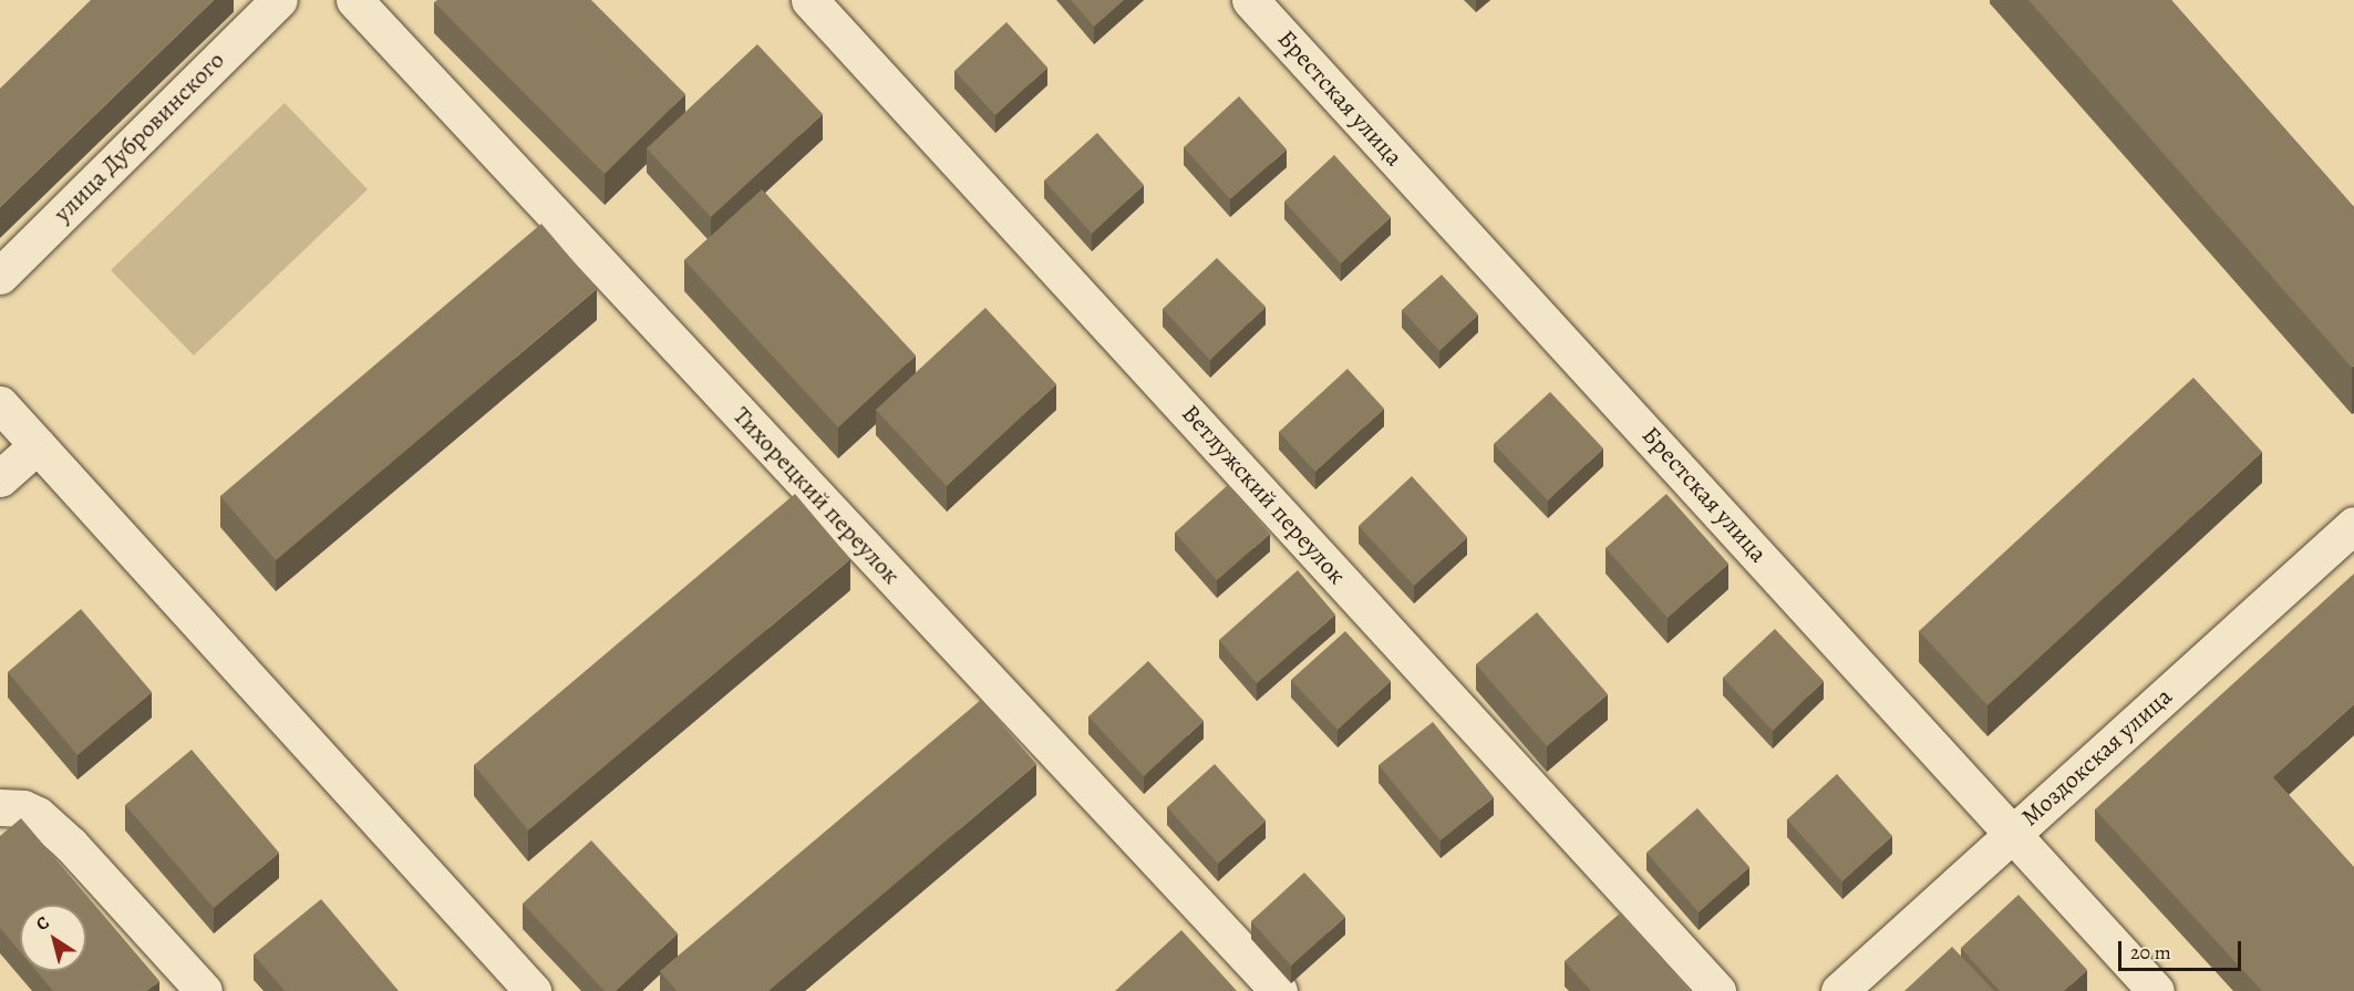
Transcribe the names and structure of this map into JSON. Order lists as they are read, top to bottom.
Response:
{
  "streets": {
    "street": [
      "Брестская улица",
      "улица Дубровинского",
      "Ветлужский переулок",
      "Тихорецкий переулок",
      "Моздокская улица"
    ]
  },
  "crossings": [
    ["Брестская улица", "Моздокская улица"]
  ],
  "scale_bar": "20 m",
  "north": "top left"
}
